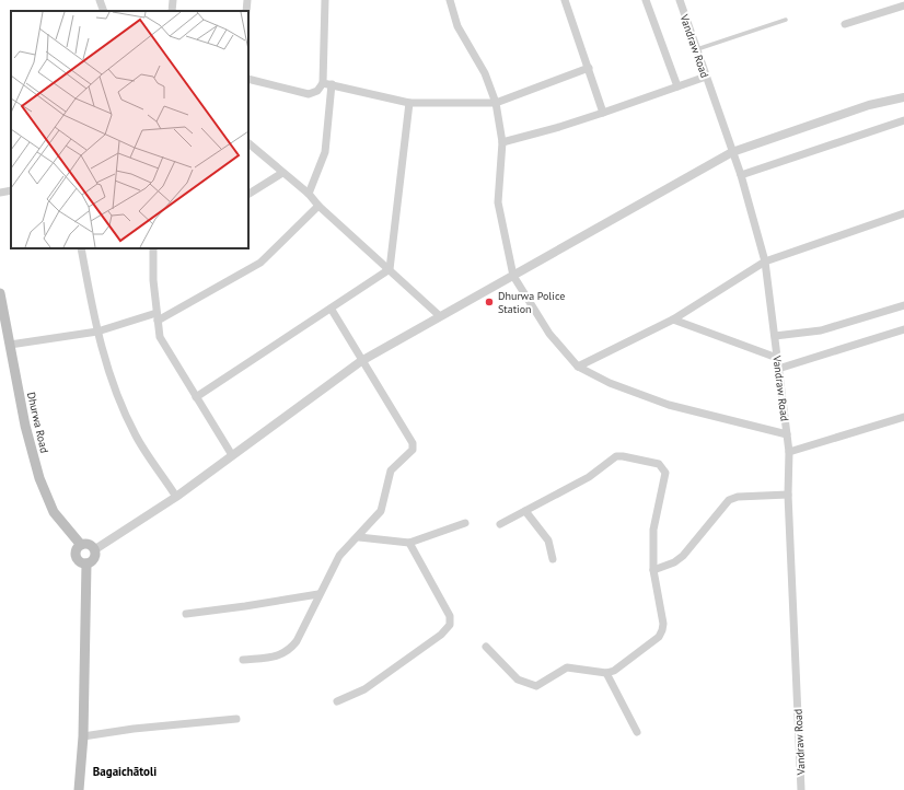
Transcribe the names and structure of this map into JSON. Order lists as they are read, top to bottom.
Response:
{
  "streets": {
    "main road": ["Dhurwa Road"],
    "street": ["Vandraw Road"]
  },
  "districts": ["Bagaichātoli"],
  "places": ["Dhurwa Police Station"]
}
